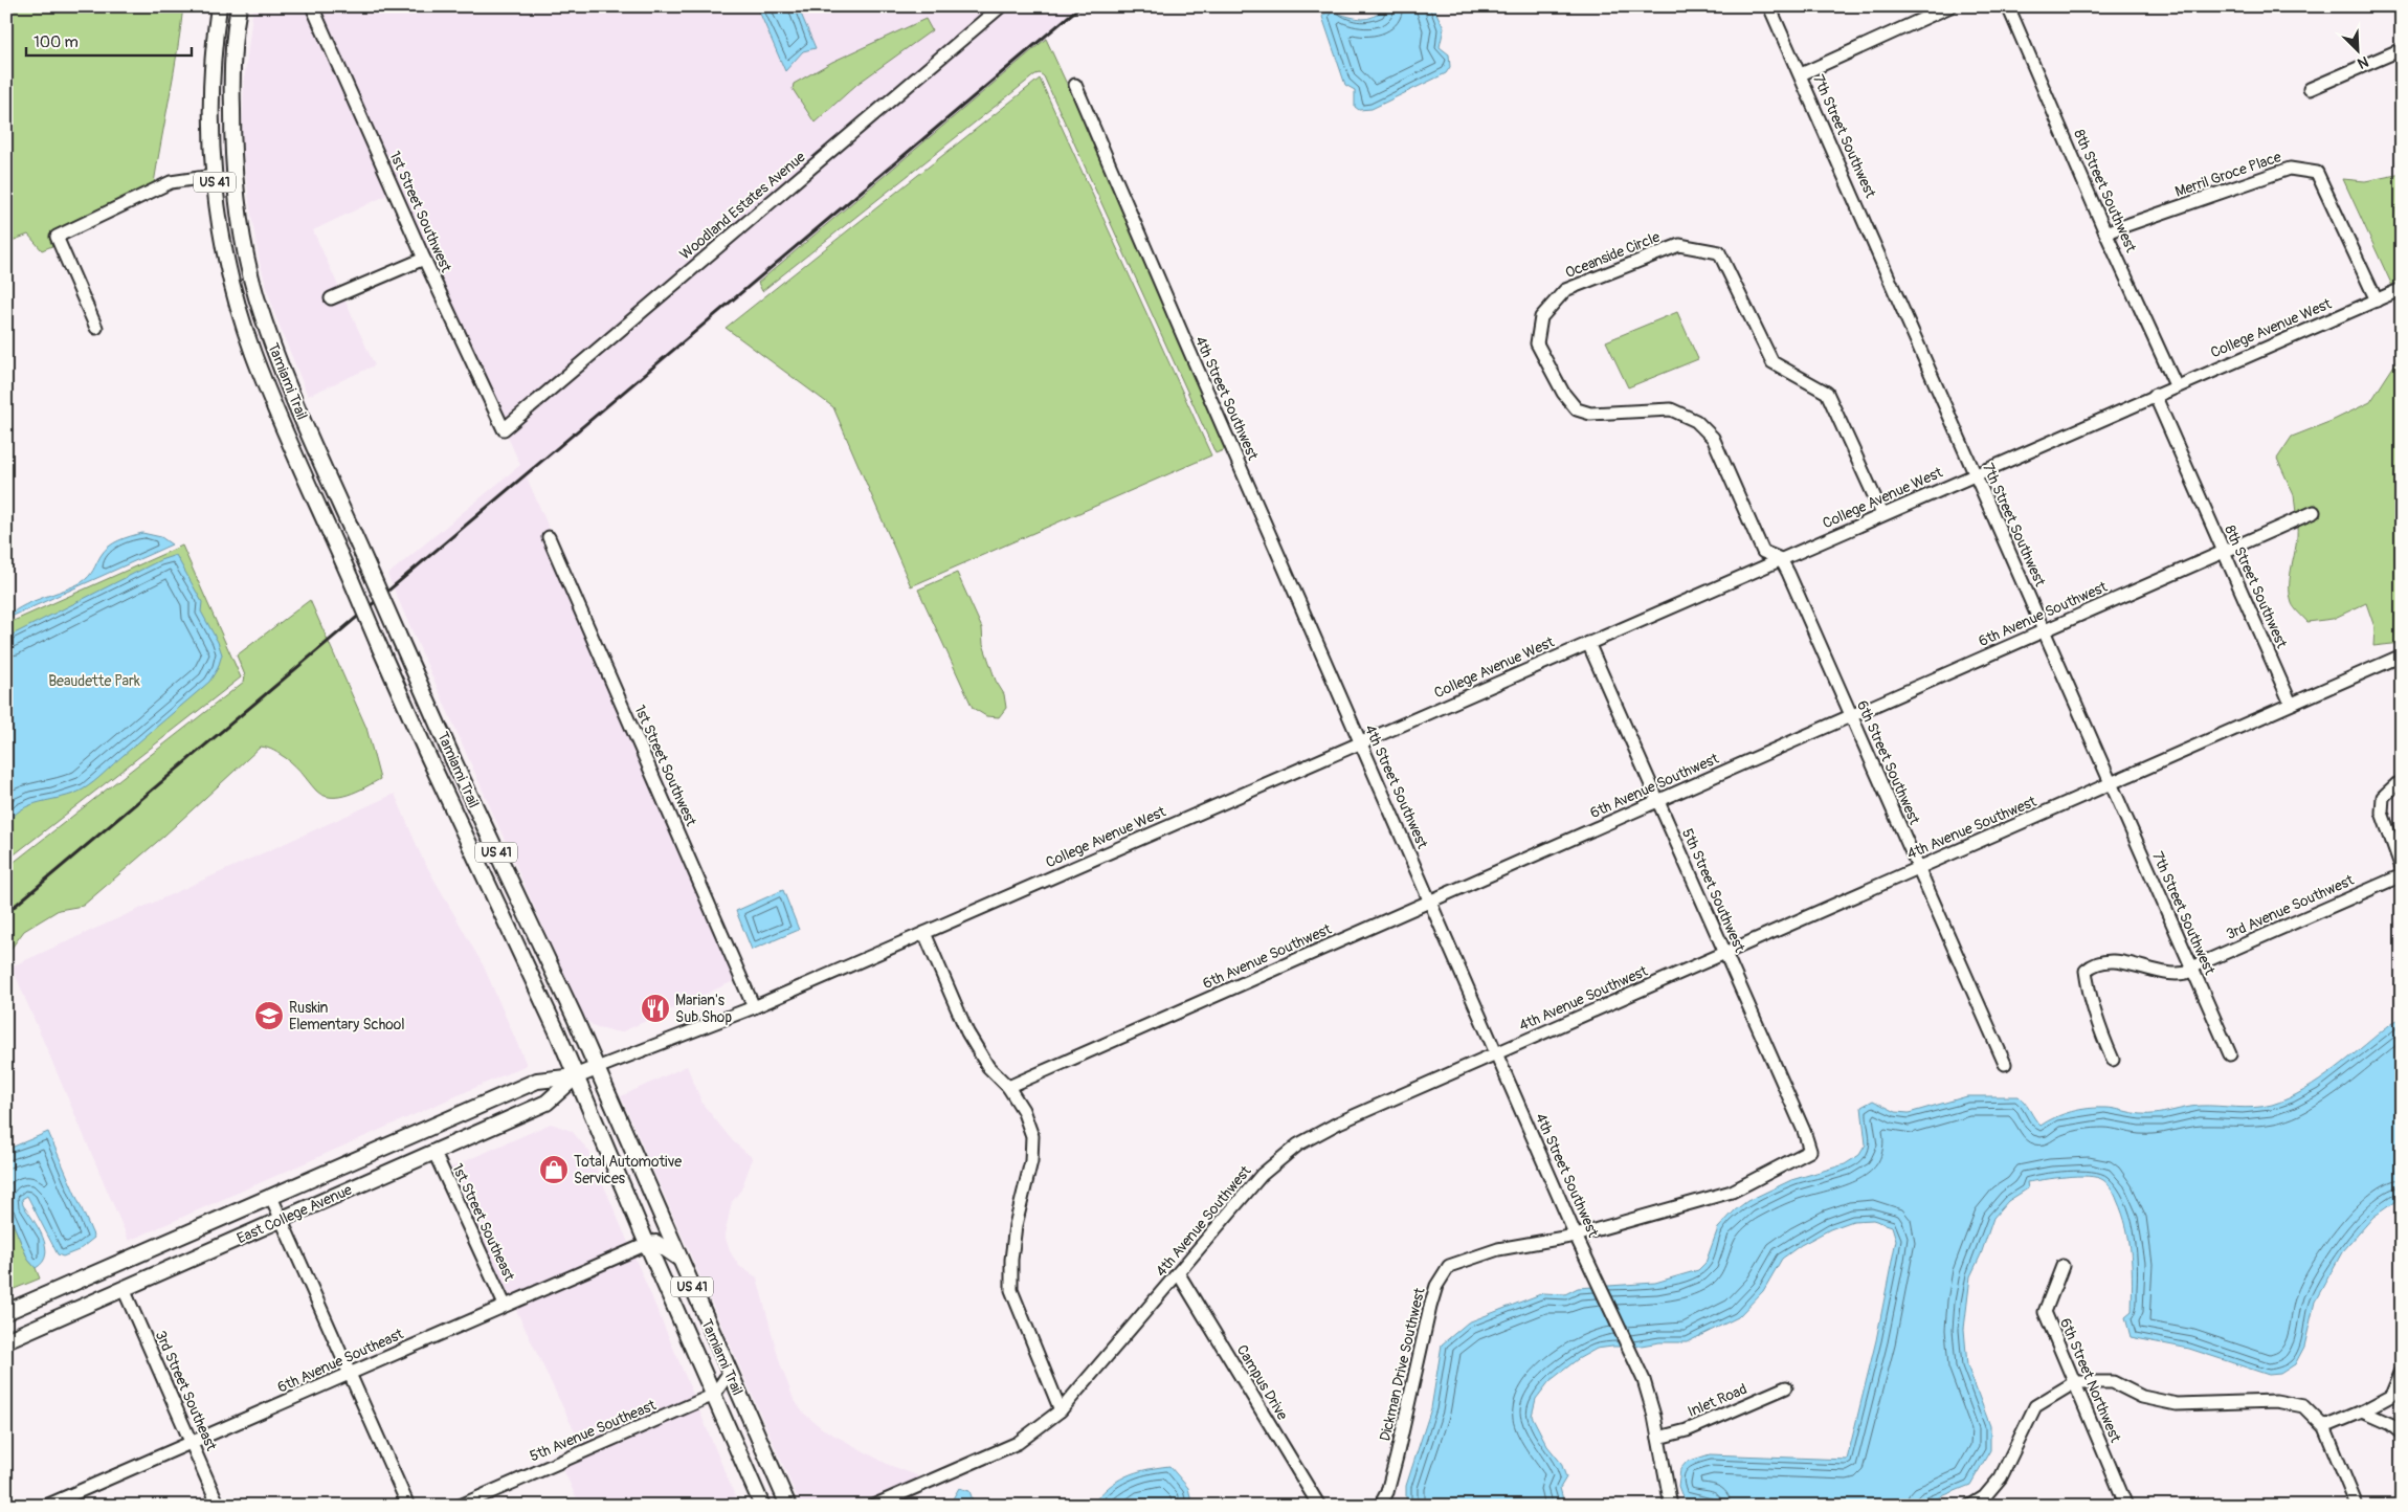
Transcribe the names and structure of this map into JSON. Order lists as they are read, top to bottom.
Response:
{
  "streets": {
    "main road": ["US 41", "Tamiami Trail", "East College Avenue"],
    "street": [
      "7th Street Southwest",
      "Merril Groce Place",
      "8th Street Southwest",
      "Woodland Estates Avenue",
      "1st Street Southwest",
      "Oceanside Circle",
      "College Avenue West",
      "4th Street Southwest",
      "6th Avenue Southwest",
      "6th Street Southwest",
      "4th Avenue Southwest",
      "5th Street Southwest",
      "3rd Avenue Southwest",
      "1st Street Southeast",
      "6th Avenue Southeast",
      "Dickman Drive Southwest",
      "6th Street Northwest",
      "Campus Drive",
      "3rd Street Southeast",
      "Inlet Road",
      "5th Avenue Southeast"
    ]
  },
  "crossings": [
    ["7th Street Southwest", "College Avenue West"],
    ["7th Street Southwest", "6th Avenue Southwest"],
    ["7th Street Southwest", "4th Avenue Southwest"],
    ["7th Street Southwest", "3rd Avenue Southwest"],
    ["Merril Groce Place", "8th Street Southwest"],
    ["Merril Groce Place", "College Avenue West"],
    ["8th Street Southwest", "College Avenue West"],
    ["8th Street Southwest", "6th Avenue Southwest"],
    ["8th Street Southwest", "4th Avenue Southwest"],
    ["Woodland Estates Avenue", "1st Street Southwest"],
    ["1st Street Southwest", "College Avenue West"],
    ["Oceanside Circle", "College Avenue West"],
    ["Oceanside Circle", "6th Street Southwest"],
    ["College Avenue West", "Tamiami Trail"],
    ["College Avenue West", "4th Street Southwest"],
    ["College Avenue West", "6th Street Southwest"],
    ["College Avenue West", "5th Street Southwest"],
    ["College Avenue West", "East College Avenue"],
    ["Tamiami Trail", "East College Avenue"],
    ["Tamiami Trail", "6th Avenue Southeast"],
    ["Tamiami Trail", "5th Avenue Southeast"],
    ["4th Street Southwest", "6th Avenue Southwest"],
    ["4th Street Southwest", "4th Avenue Southwest"],
    ["4th Street Southwest", "Dickman Drive Southwest"],
    ["4th Street Southwest", "Inlet Road"],
    ["6th Avenue Southwest", "6th Street Southwest"],
    ["6th Avenue Southwest", "5th Street Southwest"],
    ["6th Street Southwest", "4th Avenue Southwest"],
    ["4th Avenue Southwest", "5th Street Southwest"],
    ["4th Avenue Southwest", "Campus Drive"],
    ["5th Street Southwest", "Dickman Drive Southwest"],
    ["East College Avenue", "1st Street Southeast"],
    ["East College Avenue", "3rd Street Southeast"],
    ["1st Street Southeast", "6th Avenue Southeast"],
    ["6th Avenue Southeast", "3rd Street Southeast"]
  ],
  "parks": ["Beaudette Park"],
  "places": {
    "restaurant": ["Marian's Sub Shop"],
    "school or university": ["Ruskin Elementary School"],
    "shop": ["Total Automotive Services"]
  },
  "scale_bar": "100 m",
  "north": "bottom right"
}
